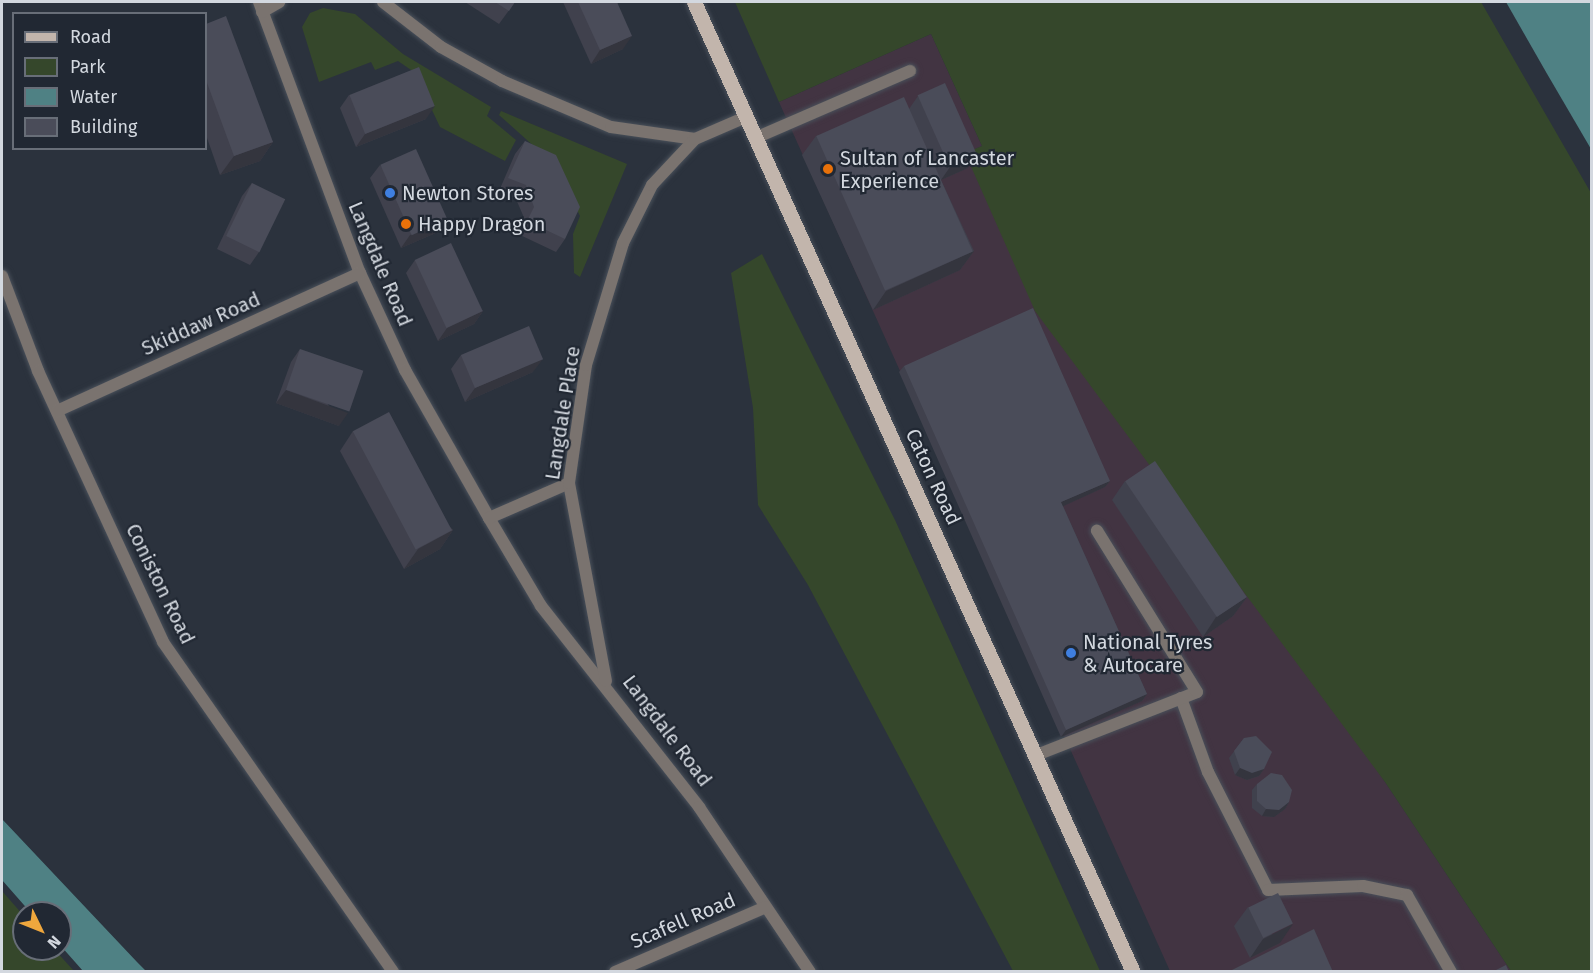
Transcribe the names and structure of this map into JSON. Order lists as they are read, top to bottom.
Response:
{
  "streets": {
    "main road": ["Caton Road"],
    "street": [
      "Langdale Road",
      "Skiddaw Road",
      "Langdale Place",
      "Coniston Road",
      "Scafell Road"
    ]
  },
  "crossings": [
    ["Langdale Road", "Skiddaw Road"],
    ["Langdale Road", "Langdale Place"],
    ["Langdale Road", "Scafell Road"],
    ["Skiddaw Road", "Coniston Road"],
    ["Langdale Place", "Caton Road"]
  ],
  "places": [
    "Sultan of Lancaster Experience",
    "Newton Stores",
    "Happy Dragon",
    "National Tyres & Autocare"
  ],
  "legend": [
    "Road",
    "Park",
    "Water",
    "Building"
  ],
  "north": "bottom right"
}
